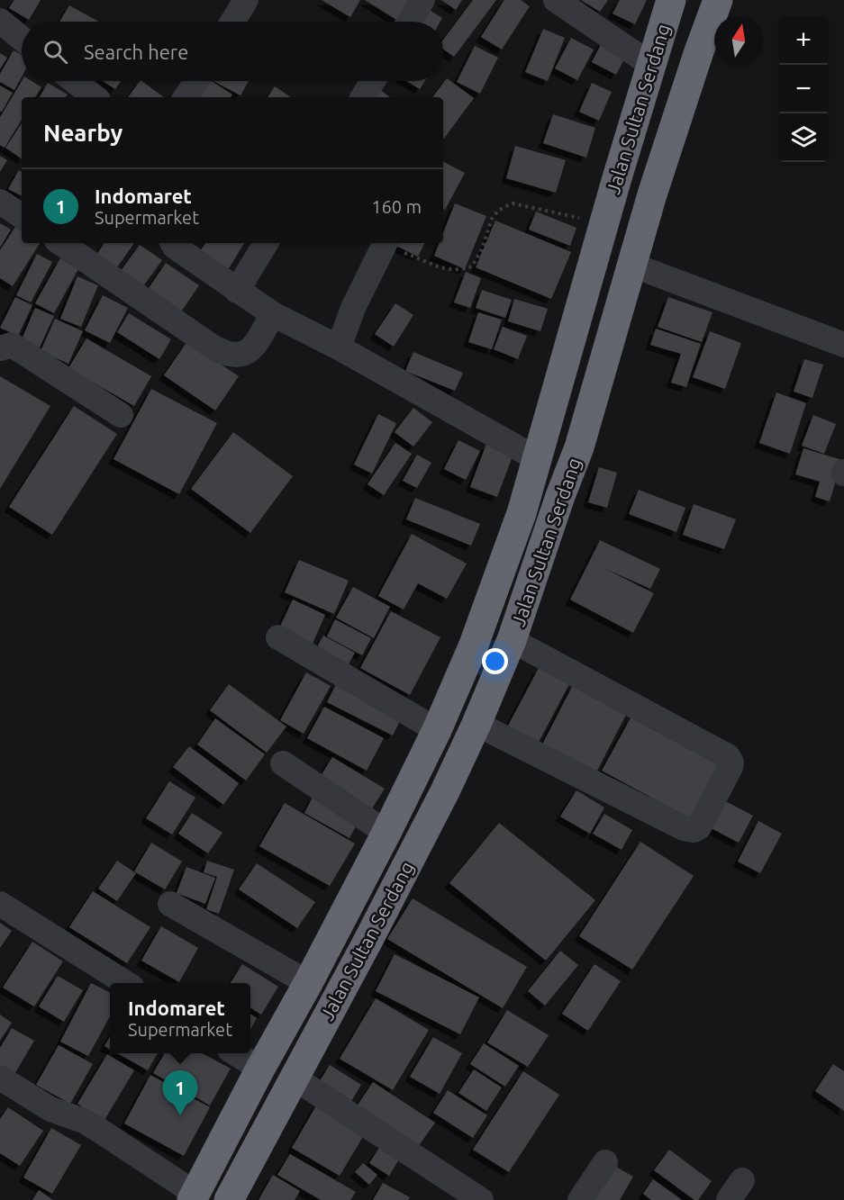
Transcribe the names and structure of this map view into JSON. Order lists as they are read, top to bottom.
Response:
{
  "streets": {
    "highway": ["Jalan Sultan Serdang"]
  },
  "north": "top",
  "page": {
    "map_buttons": ["+", "−"],
    "search": "Search here",
    "heading": "Nearby",
    "list": [
      {
        "mark": "1",
        "name": "Indomaret",
        "note": "Supermarket",
        "value": "160 m"
      }
    ],
    "popup": ["Indomaret", "Supermarket"],
    "pins": "1"
  }
}
